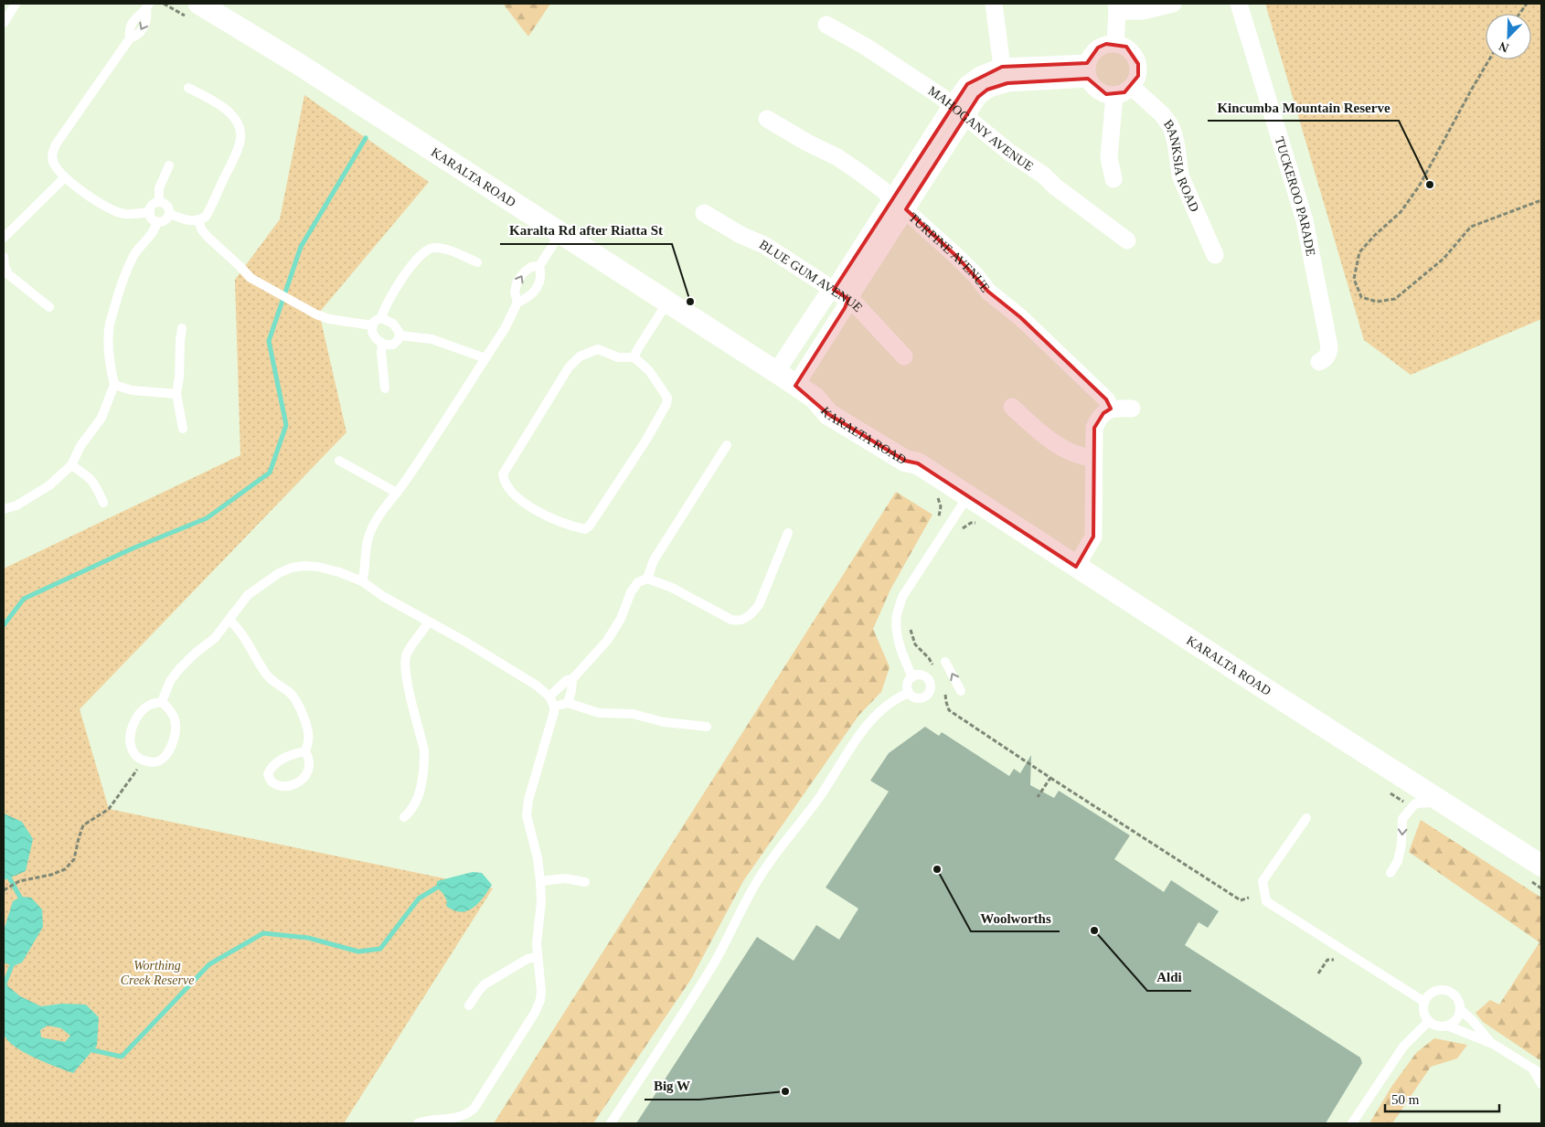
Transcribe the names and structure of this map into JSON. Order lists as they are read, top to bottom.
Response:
{
  "streets": {
    "street": [
      "MAHOGANY AVENUE",
      "BANKSIA ROAD",
      "KARALTA ROAD",
      "TUCKEROO PARADE",
      "TURPINE AVENUE",
      "BLUE GUM AVENUE"
    ]
  },
  "parks": ["Worthing Creek Reserve"],
  "places": [
    "Kincumba Mountain Reserve",
    "Karalta Rd after Riatta St",
    "Woolworths",
    "Aldi",
    "Big W"
  ],
  "scale_bar": "50 m",
  "north": "bottom left"
}
